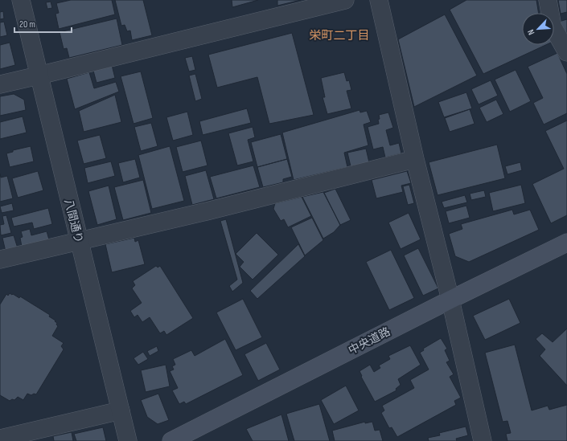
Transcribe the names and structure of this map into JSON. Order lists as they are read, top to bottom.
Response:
{
  "streets": {
    "main road": ["中央道路"],
    "street": ["八間通り"]
  },
  "districts": ["栄町二丁目"],
  "scale_bar": "20 m",
  "north": "bottom left"
}
